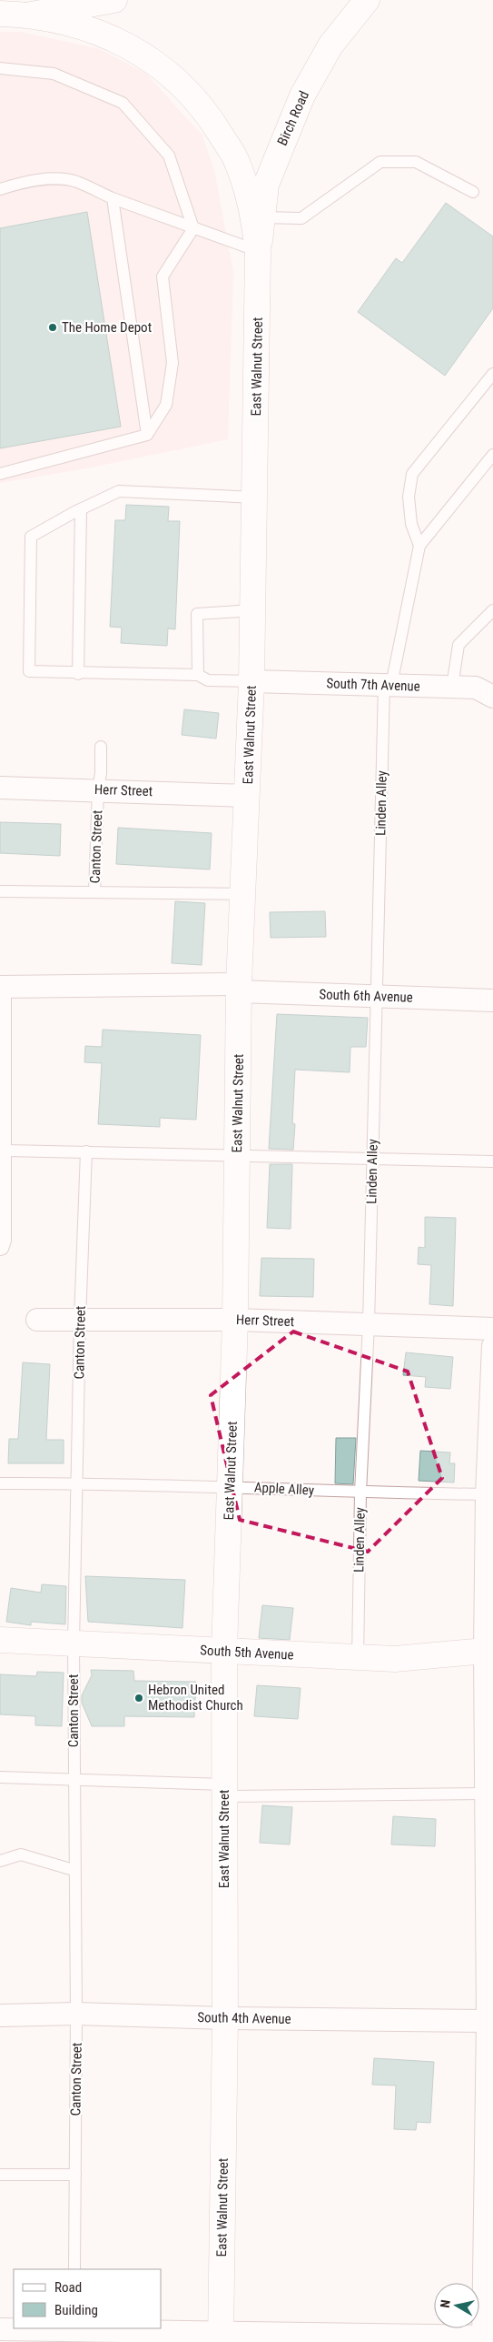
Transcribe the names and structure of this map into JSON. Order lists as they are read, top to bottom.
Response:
{
  "streets": {
    "main road": ["Birch Road", "East Walnut Street", "South 5th Avenue"],
    "street": [
      "South 7th Avenue",
      "Herr Street",
      "South 6th Avenue",
      "South 4th Avenue"
    ],
    "lane": ["Linden Alley", "Canton Street", "Apple Alley"]
  },
  "crossings": [
    ["Birch Road", "East Walnut Street"],
    ["East Walnut Street", "South 7th Avenue"],
    ["East Walnut Street", "Herr Street"],
    ["East Walnut Street", "South 6th Avenue"],
    ["East Walnut Street", "Apple Alley"],
    ["East Walnut Street", "South 5th Avenue"],
    ["East Walnut Street", "South 4th Avenue"],
    ["South 7th Avenue", "Linden Alley"],
    ["Herr Street", "Linden Alley"],
    ["Herr Street", "Canton Street"],
    ["Linden Alley", "South 6th Avenue"],
    ["Linden Alley", "Apple Alley"],
    ["Linden Alley", "South 5th Avenue"],
    ["Canton Street", "Apple Alley"],
    ["Canton Street", "South 5th Avenue"],
    ["Canton Street", "South 4th Avenue"]
  ],
  "places": ["The Home Depot", "Hebron United Methodist Church"],
  "legend": ["Road", "Building"],
  "north": "left"
}
